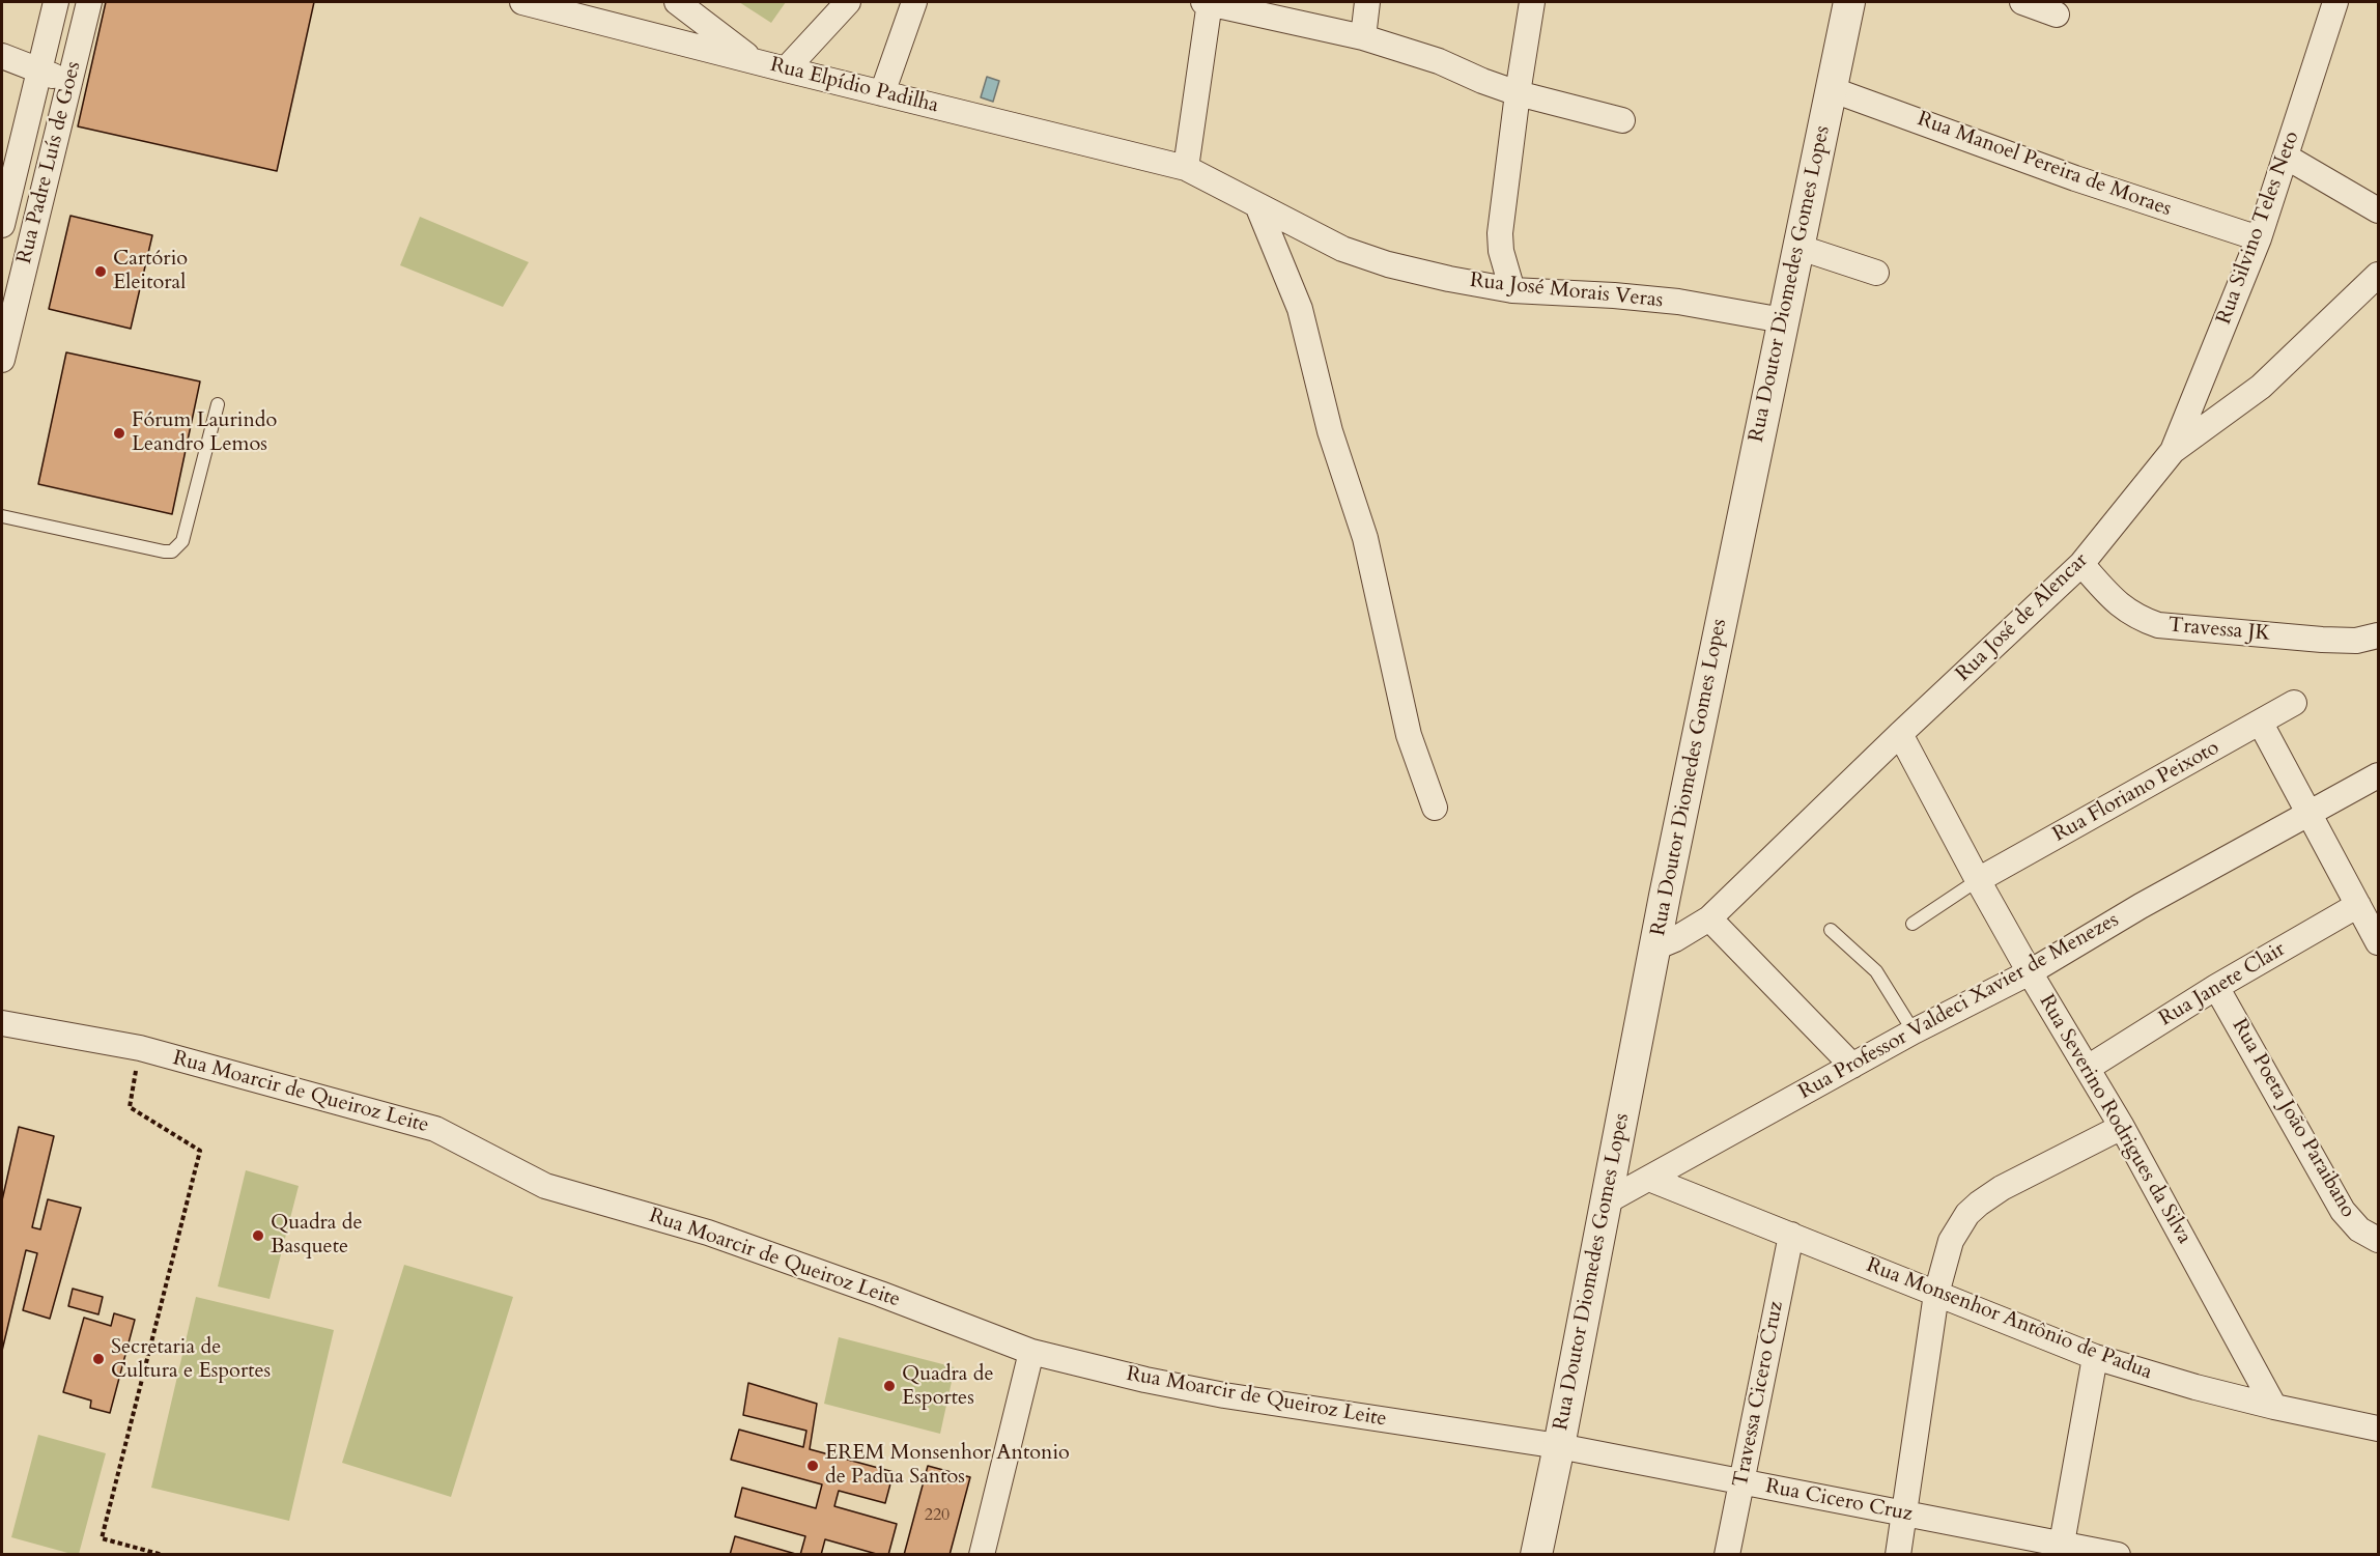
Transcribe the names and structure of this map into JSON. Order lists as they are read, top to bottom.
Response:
{
  "streets": {
    "street": [
      "Rua Elpídio Padilha",
      "Rua Padre Luís de Goes",
      "Rua Manoel Pereira de Moraes",
      "Rua Silvino Teles Neto",
      "Rua Doutor Diomedes Gomes Lopes",
      "Rua José Morais Veras",
      "Rua José de Alencar",
      "Travessa JK",
      "Rua Floriano Peixoto",
      "Rua Janete Clair",
      "Rua Professor Valdeci Xavier de Menezes",
      "Rua Moarcir de Queiroz Leite",
      "Rua Poeta João Paraibano",
      "Rua Severino Rodrigues da Silva",
      "Rua Monsenhor Antônio de Padua",
      "Travessa Cicero Cruz",
      "Rua Cicero Cruz"
    ]
  },
  "crossings": [
    ["Rua Elpídio Padilha", "Rua José Morais Veras"],
    ["Rua Manoel Pereira de Moraes", "Rua Silvino Teles Neto"],
    ["Rua Manoel Pereira de Moraes", "Rua Doutor Diomedes Gomes Lopes"],
    ["Rua Silvino Teles Neto", "Rua José de Alencar"],
    ["Rua Doutor Diomedes Gomes Lopes", "Rua José Morais Veras"],
    ["Rua Doutor Diomedes Gomes Lopes", "Rua José de Alencar"],
    ["Rua Doutor Diomedes Gomes Lopes", "Rua Professor Valdeci Xavier de Menezes"],
    ["Rua Doutor Diomedes Gomes Lopes", "Rua Moarcir de Queiroz Leite"],
    ["Rua Doutor Diomedes Gomes Lopes", "Rua Cicero Cruz"],
    ["Rua José de Alencar", "Travessa JK"],
    ["Rua José de Alencar", "Rua Severino Rodrigues da Silva"],
    ["Rua Floriano Peixoto", "Rua Severino Rodrigues da Silva"],
    ["Rua Janete Clair", "Rua Poeta João Paraibano"],
    ["Rua Janete Clair", "Rua Severino Rodrigues da Silva"],
    ["Rua Professor Valdeci Xavier de Menezes", "Rua Severino Rodrigues da Silva"],
    ["Rua Professor Valdeci Xavier de Menezes", "Rua Monsenhor Antônio de Padua"],
    ["Rua Moarcir de Queiroz Leite", "Rua Cicero Cruz"],
    ["Rua Severino Rodrigues da Silva", "Rua Monsenhor Antônio de Padua"],
    ["Rua Monsenhor Antônio de Padua", "Travessa Cicero Cruz"],
    ["Travessa Cicero Cruz", "Rua Cicero Cruz"]
  ],
  "places": [
    "Cartório Eleitoral",
    "Fórum Laurindo Leandro Lemos",
    "Quadra de Basquete",
    "Secretaria de Cultura e Esportes",
    "Quadra de Esportes",
    "EREM Monsenhor Antonio de Padua Santos"
  ],
  "house_numbers": ["220"]
}
